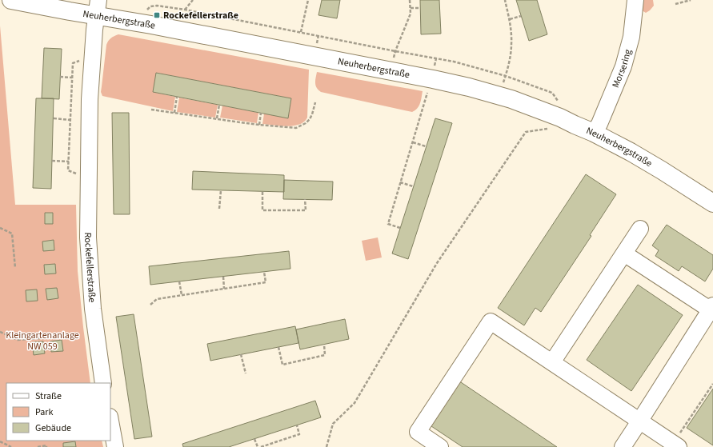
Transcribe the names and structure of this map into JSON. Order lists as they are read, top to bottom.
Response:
{
  "streets": {
    "main road": ["Neuherbergstraße"],
    "street": ["Morsering", "Rockefellerstraße"]
  },
  "crossings": [
    ["Neuherbergstraße", "Morsering"],
    ["Neuherbergstraße", "Rockefellerstraße"]
  ],
  "parks": ["Kleingartenanlage NW 059"],
  "places": {
    "transit": ["Rockefellerstraße"]
  },
  "legend": ["Straße", "Park", "Gebäude"]
}
